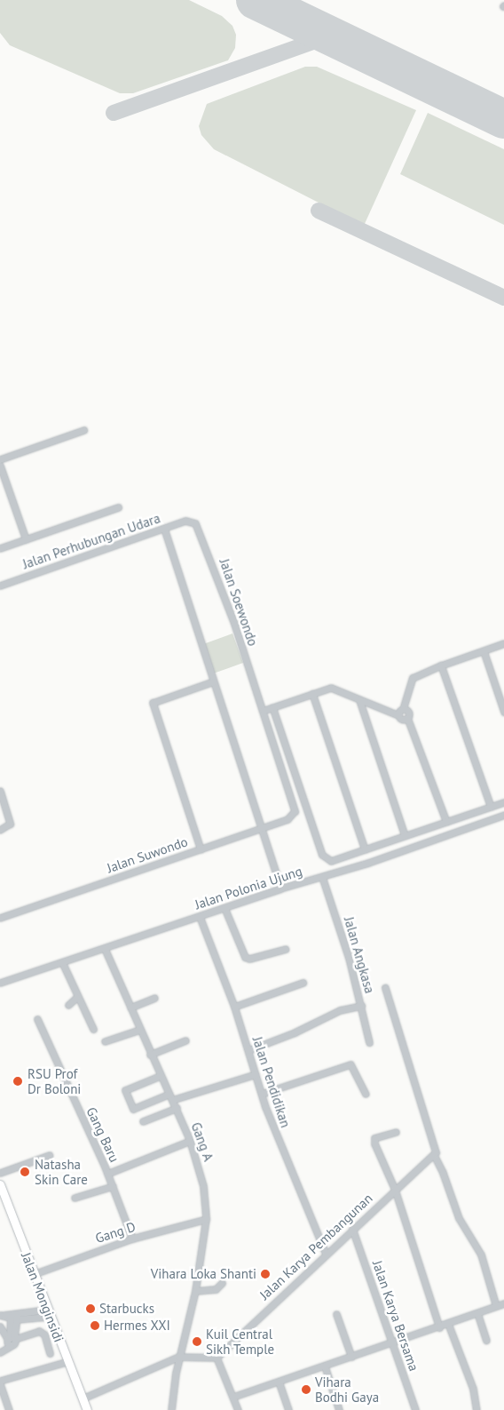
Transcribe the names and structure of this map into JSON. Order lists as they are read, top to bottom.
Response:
{
  "streets": {
    "main road": ["Jalan Monginsidi"],
    "street": [
      "Jalan Perhubungan Udara",
      "Jalan Soewondo",
      "Jalan Suwondo",
      "Jalan Polonia Ujung",
      "Jalan Angkasa",
      "Jalan Pendidikan",
      "Gang Baru",
      "Gang A",
      "Gang D",
      "Jalan Karya Pembangunan",
      "Jalan Karya Bersama"
    ]
  },
  "crossings": [
    ["Jalan Perhubungan Udara", "Jalan Soewondo"],
    ["Jalan Soewondo", "Jalan Suwondo"],
    ["Jalan Polonia Ujung", "Jalan Angkasa"],
    ["Jalan Polonia Ujung", "Jalan Pendidikan"],
    ["Jalan Polonia Ujung", "Gang A"],
    ["Jalan Pendidikan", "Jalan Karya Pembangunan"],
    ["Gang Baru", "Gang D"],
    ["Gang A", "Gang D"],
    ["Gang D", "Jalan Monginsidi"],
    ["Jalan Karya Pembangunan", "Jalan Karya Bersama"]
  ],
  "places": [
    "RSU Prof Dr Boloni",
    "Natasha Skin Care",
    "Vihara Loka Shanti",
    "Starbucks",
    "Hermes XXI",
    "Kuil Central Sikh Temple",
    "Vihara Bodhi Gaya"
  ]
}
